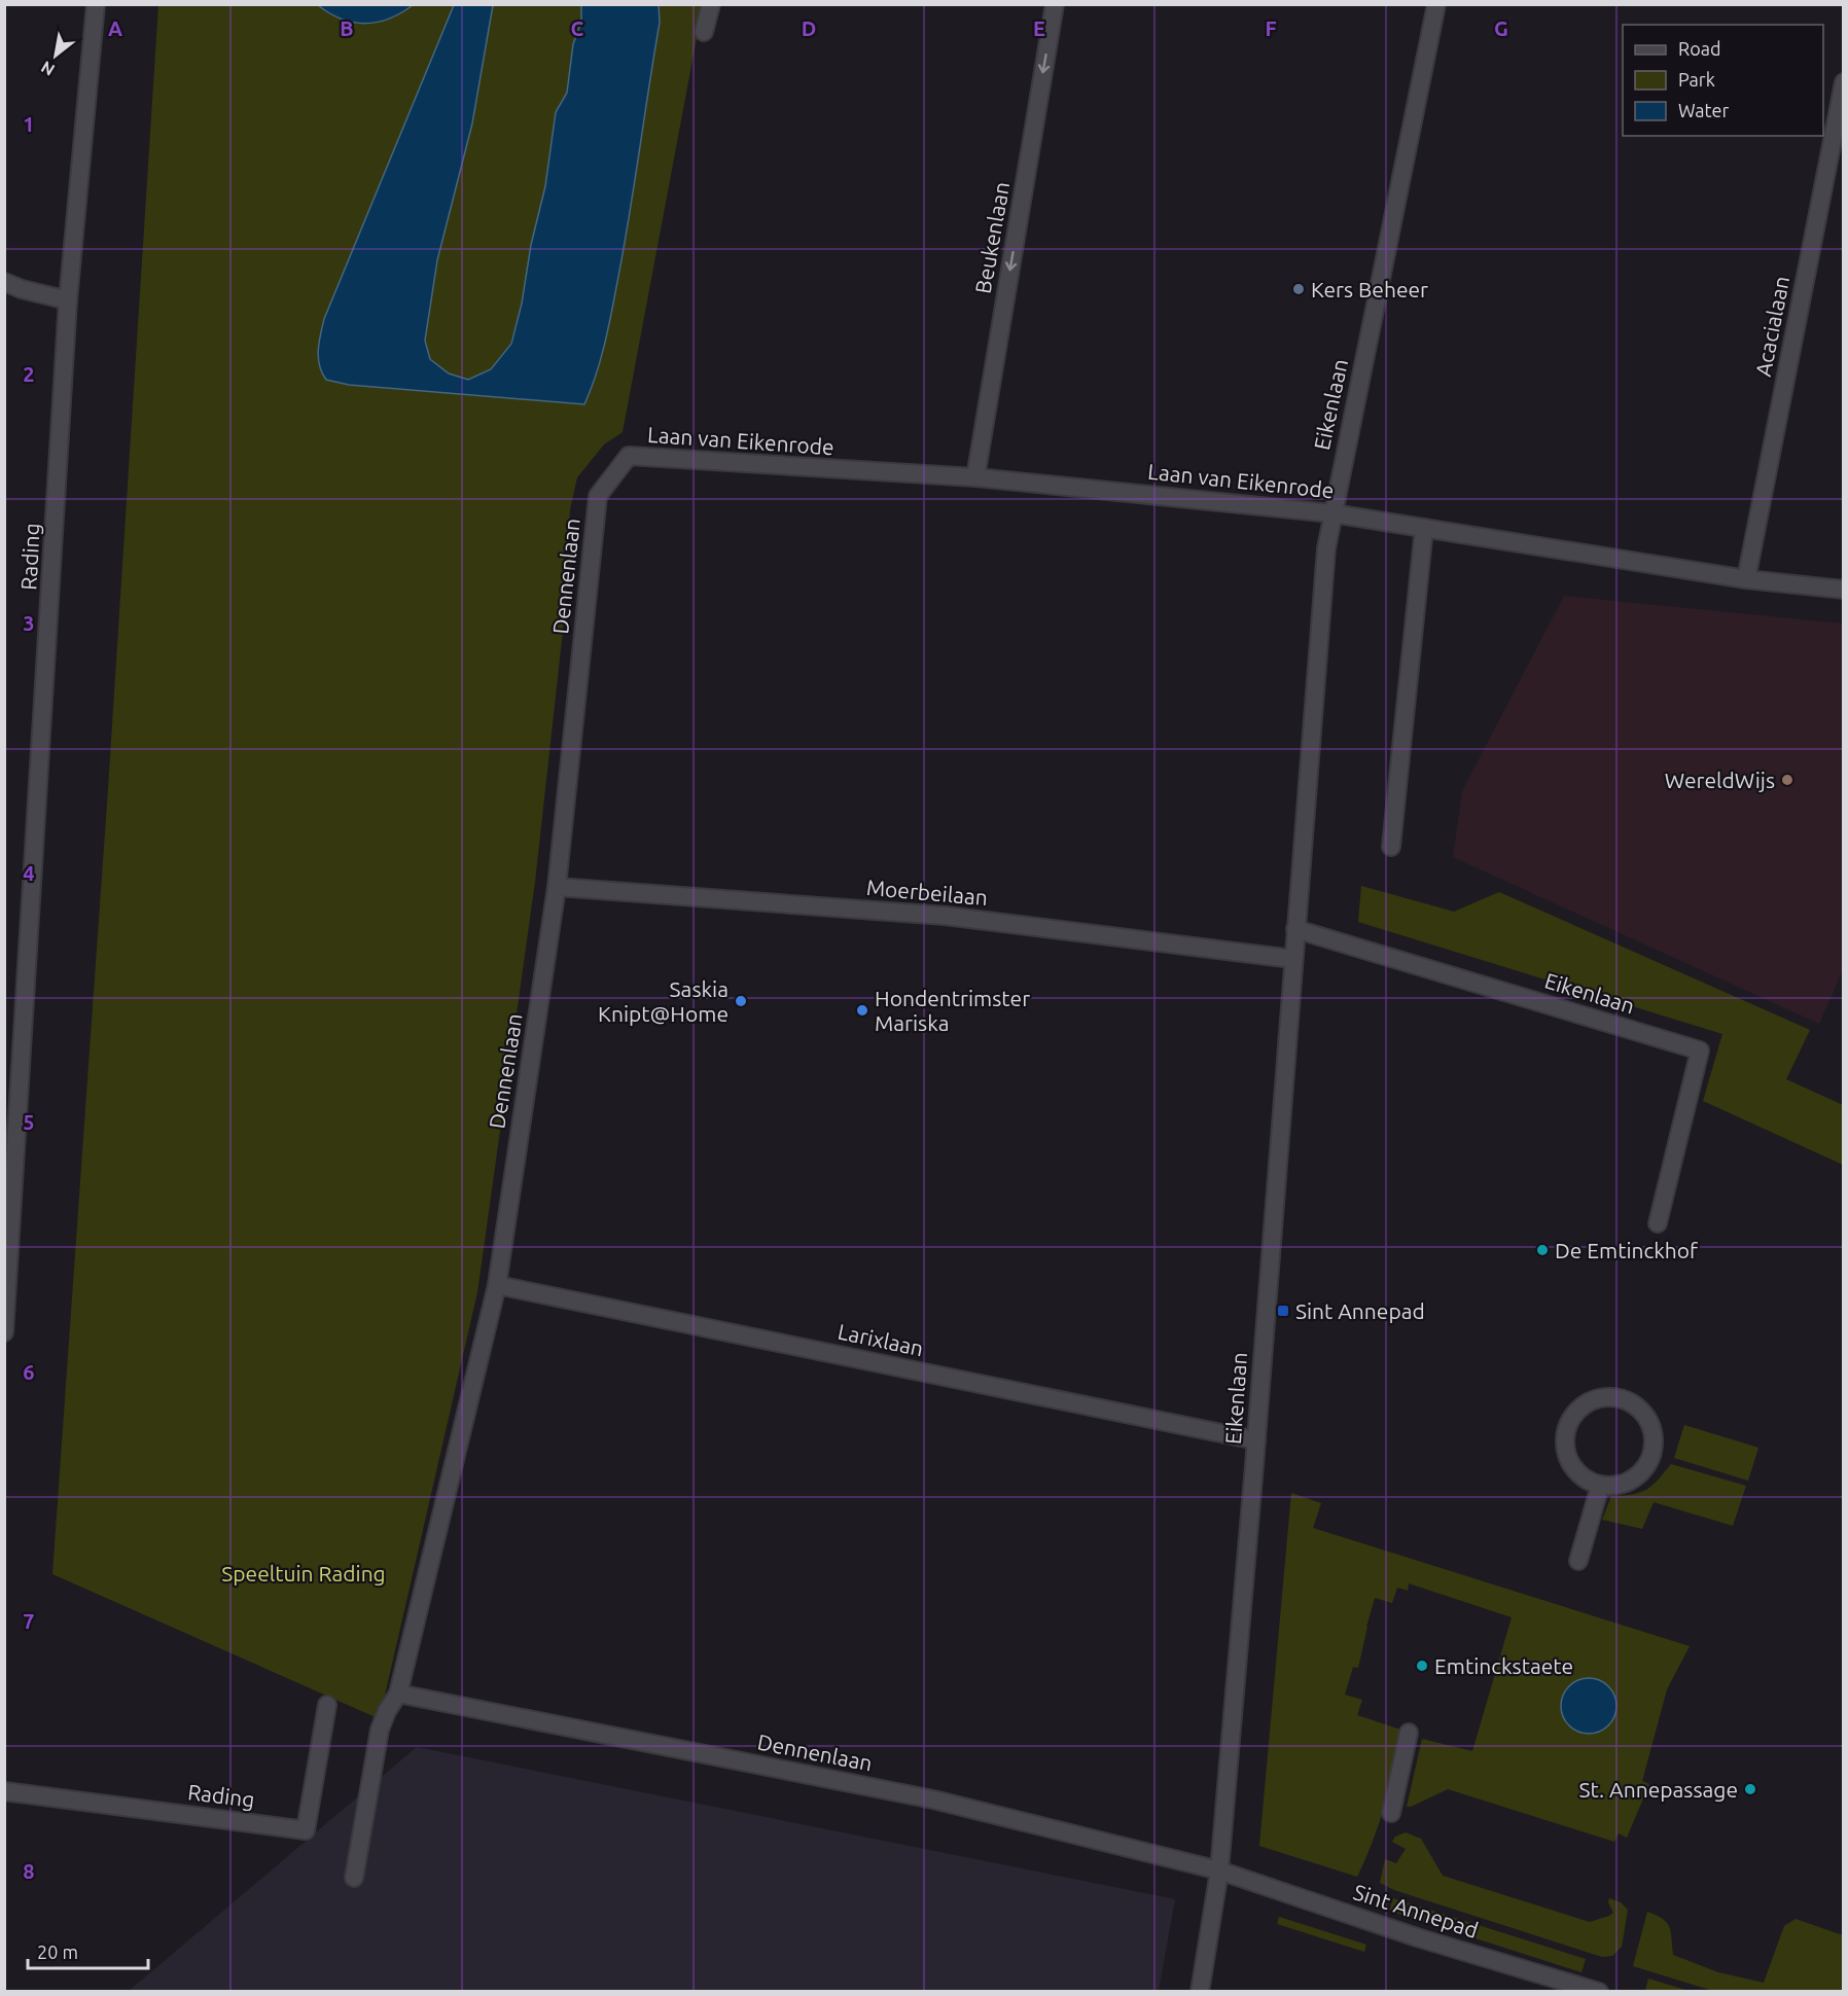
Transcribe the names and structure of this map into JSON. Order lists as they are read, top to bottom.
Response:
{
  "streets": {
    "street": [
      "Beukenlaan",
      "Acacialaan",
      "Eikenlaan",
      "Laan van Eikenrode",
      "Rading",
      "Dennenlaan",
      "Moerbeilaan",
      "Larixlaan",
      "Sint Annepad"
    ]
  },
  "crossings": [
    ["Beukenlaan", "Laan van Eikenrode"],
    ["Acacialaan", "Laan van Eikenrode"],
    ["Eikenlaan", "Laan van Eikenrode"],
    ["Eikenlaan", "Dennenlaan"],
    ["Eikenlaan", "Moerbeilaan"],
    ["Eikenlaan", "Larixlaan"],
    ["Eikenlaan", "Sint Annepad"],
    ["Laan van Eikenrode", "Dennenlaan"],
    ["Dennenlaan", "Moerbeilaan"],
    ["Dennenlaan", "Larixlaan"],
    ["Dennenlaan", "Sint Annepad"]
  ],
  "one_way": ["Beukenlaan"],
  "parks": ["Speeltuin Rading"],
  "places": {
    "other": [
      "Kers Beheer",
      "WereldWijs",
      "Saskia Knipt@Home",
      "Hondentrimster Mariska",
      "De Emtinckhof",
      "Emtinckstaete",
      "St. Annepassage"
    ],
    "transit": ["Sint Annepad"]
  },
  "legend": ["Road", "Park", "Water"],
  "scale_bar": "20 m",
  "north": "bottom left",
  "grid": {
    "columns": [
      "A",
      "B",
      "C",
      "D",
      "E",
      "F",
      "G"
    ],
    "rows": [
      "1",
      "2",
      "3",
      "4",
      "5",
      "6",
      "7",
      "8"
    ]
  }
}
